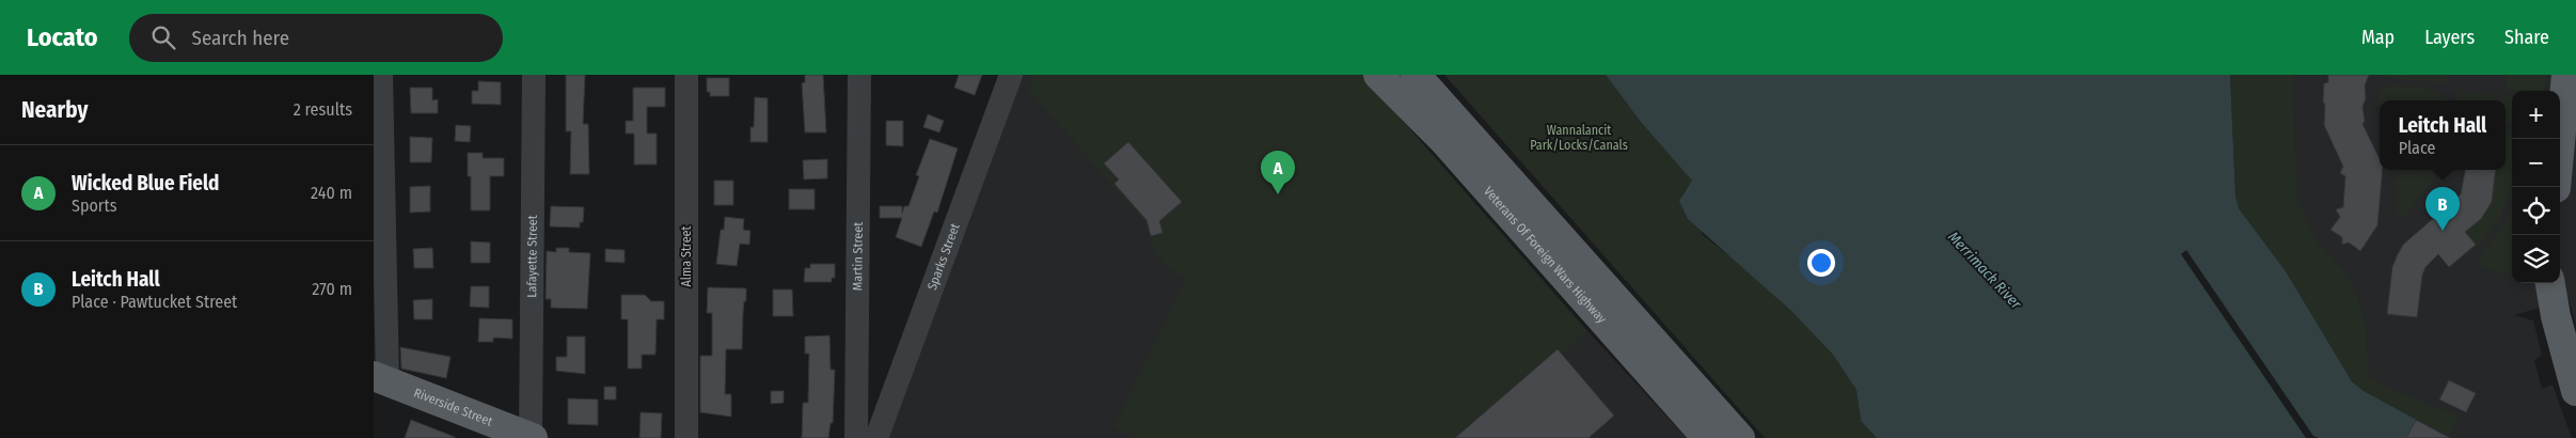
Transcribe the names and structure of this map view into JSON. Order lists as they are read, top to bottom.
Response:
{
  "streets": {
    "main road": ["Veterans Of Foreign Wars Highway", "Riverside Street"],
    "street": [
      "Lafayette Street",
      "Alma Street",
      "Martin Street",
      "Sparks Street"
    ]
  },
  "crossings": [
    ["Lafayette Street", "Riverside Street"]
  ],
  "water": ["Merrimack River"],
  "parks": ["Wannalancit Park/Locks/Canals"],
  "page": {
    "header": "Locato",
    "search": "Search here",
    "nav": ["Map", "Layers", "Share"],
    "heading": ["Nearby", "2 results"],
    "map_buttons": ["+", "−"],
    "popup": ["Leitch Hall", "Place"],
    "list": [
      {
        "mark": "A",
        "name": "Wicked Blue Field",
        "note": "Sports",
        "value": "240 m"
      },
      {
        "mark": "B",
        "name": "Leitch Hall",
        "note": "Place · Pawtucket Street",
        "value": "270 m"
      }
    ],
    "pins": ["A", "B"]
  }
}
